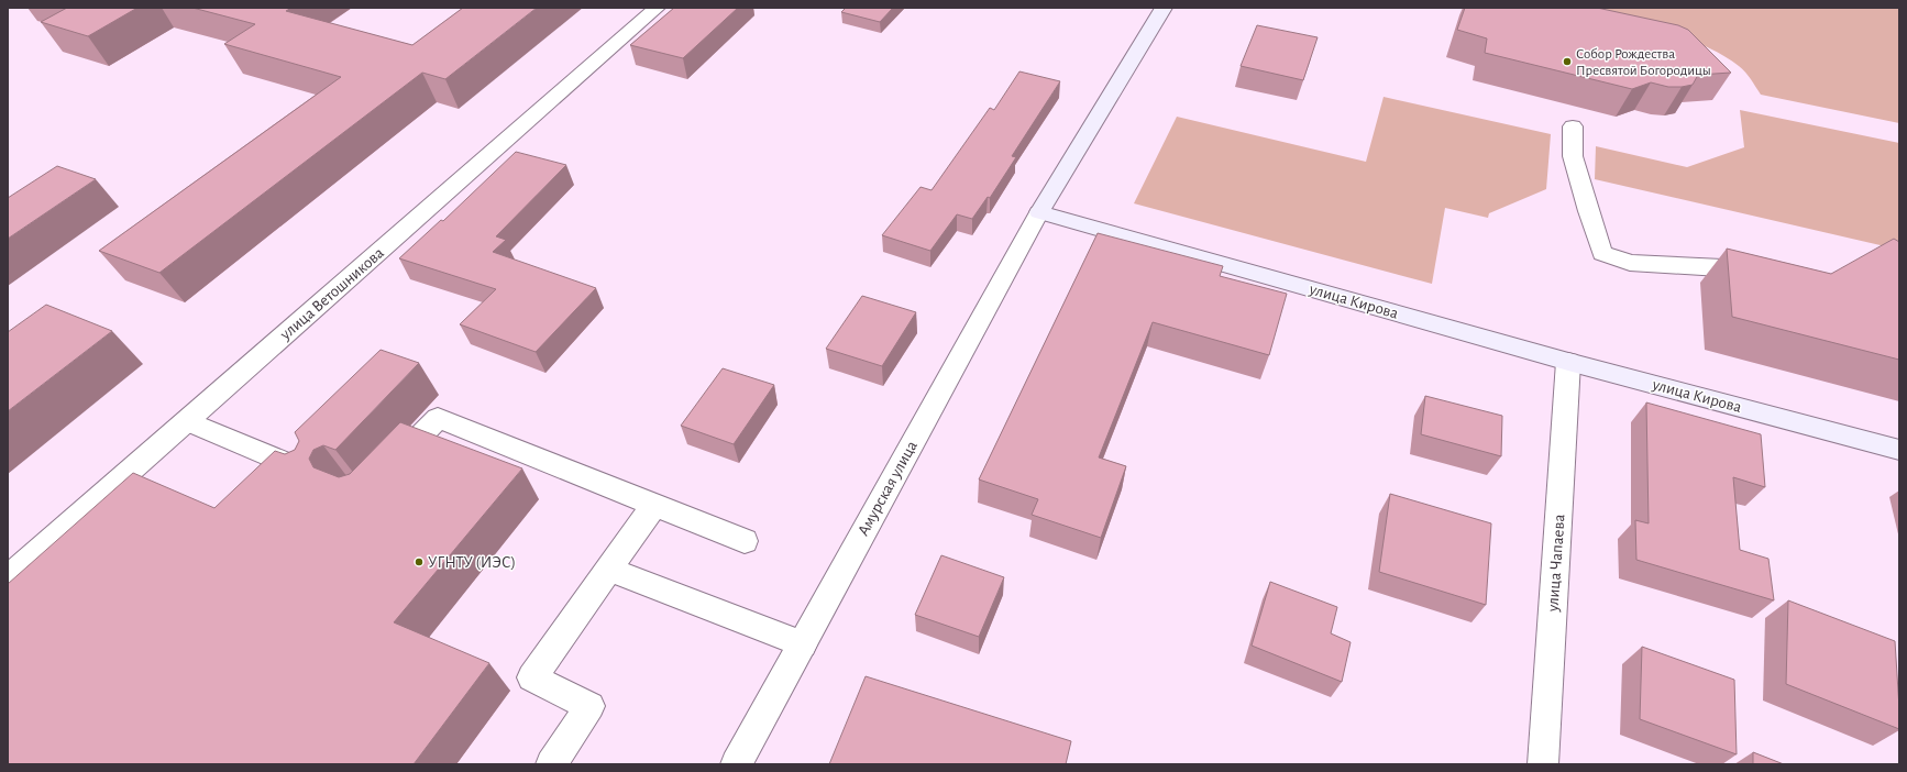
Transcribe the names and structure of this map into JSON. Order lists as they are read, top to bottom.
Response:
{
  "streets": {
    "street": [
      "улица Ветошникова",
      "улица Кирова",
      "Амурская улица",
      "улица Чапаева"
    ]
  },
  "crossings": [
    ["улица Кирова", "Амурская улица"],
    ["улица Кирова", "улица Чапаева"]
  ],
  "places": ["Собор Рождества Пресвятой Богородицы", "УГНТУ (ИЭС)"]
}
